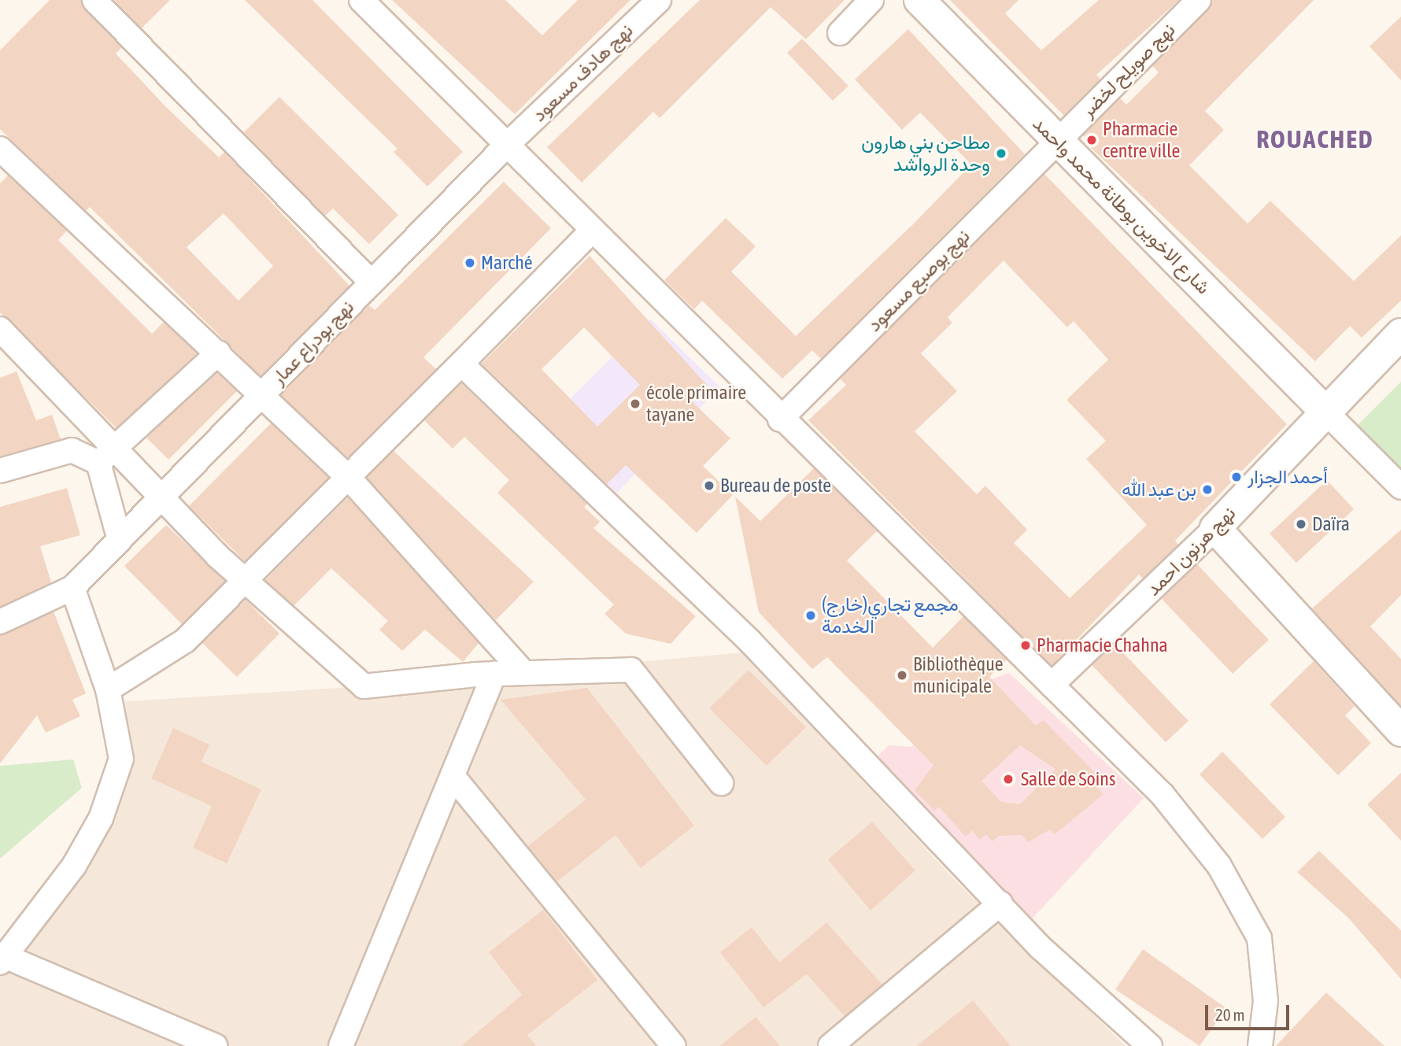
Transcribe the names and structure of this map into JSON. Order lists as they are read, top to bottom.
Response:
{
  "streets": {
    "main road": ["شارع الاخوين بوطانة محمد واحمد", "نهج هرنون احمد"],
    "street": [
      "نهج صويلح لخضر",
      "نهج هادف مسعود",
      "نهج بوصبع مسعود",
      "نهج بودراع عمار"
    ]
  },
  "crossings": [
    ["نهج صويلح لخضر", "شارع الاخوين بوطانة محمد واحمد"],
    ["نهج صويلح لخضر", "نهج بوصبع مسعود"],
    ["نهج هادف مسعود", "نهج بودراع عمار"],
    ["شارع الاخوين بوطانة محمد واحمد", "نهج بوصبع مسعود"],
    ["شارع الاخوين بوطانة محمد واحمد", "نهج هرنون احمد"]
  ],
  "districts": ["ROUACHED"],
  "places": [
    "Pharmacie centre ville",
    "مطاحن بني هارون وحدة الرواشد",
    "Marché",
    "école primaire tayane",
    "أحمد الجزار",
    "Bureau de poste",
    "بن عبد الله",
    "Daïra",
    "(مجمع تجاري(خارج الخدمة",
    "Pharmacie Chahna",
    "Bibliothèque municipale",
    "Salle de Soins"
  ],
  "scale_bar": "20 m"
}
